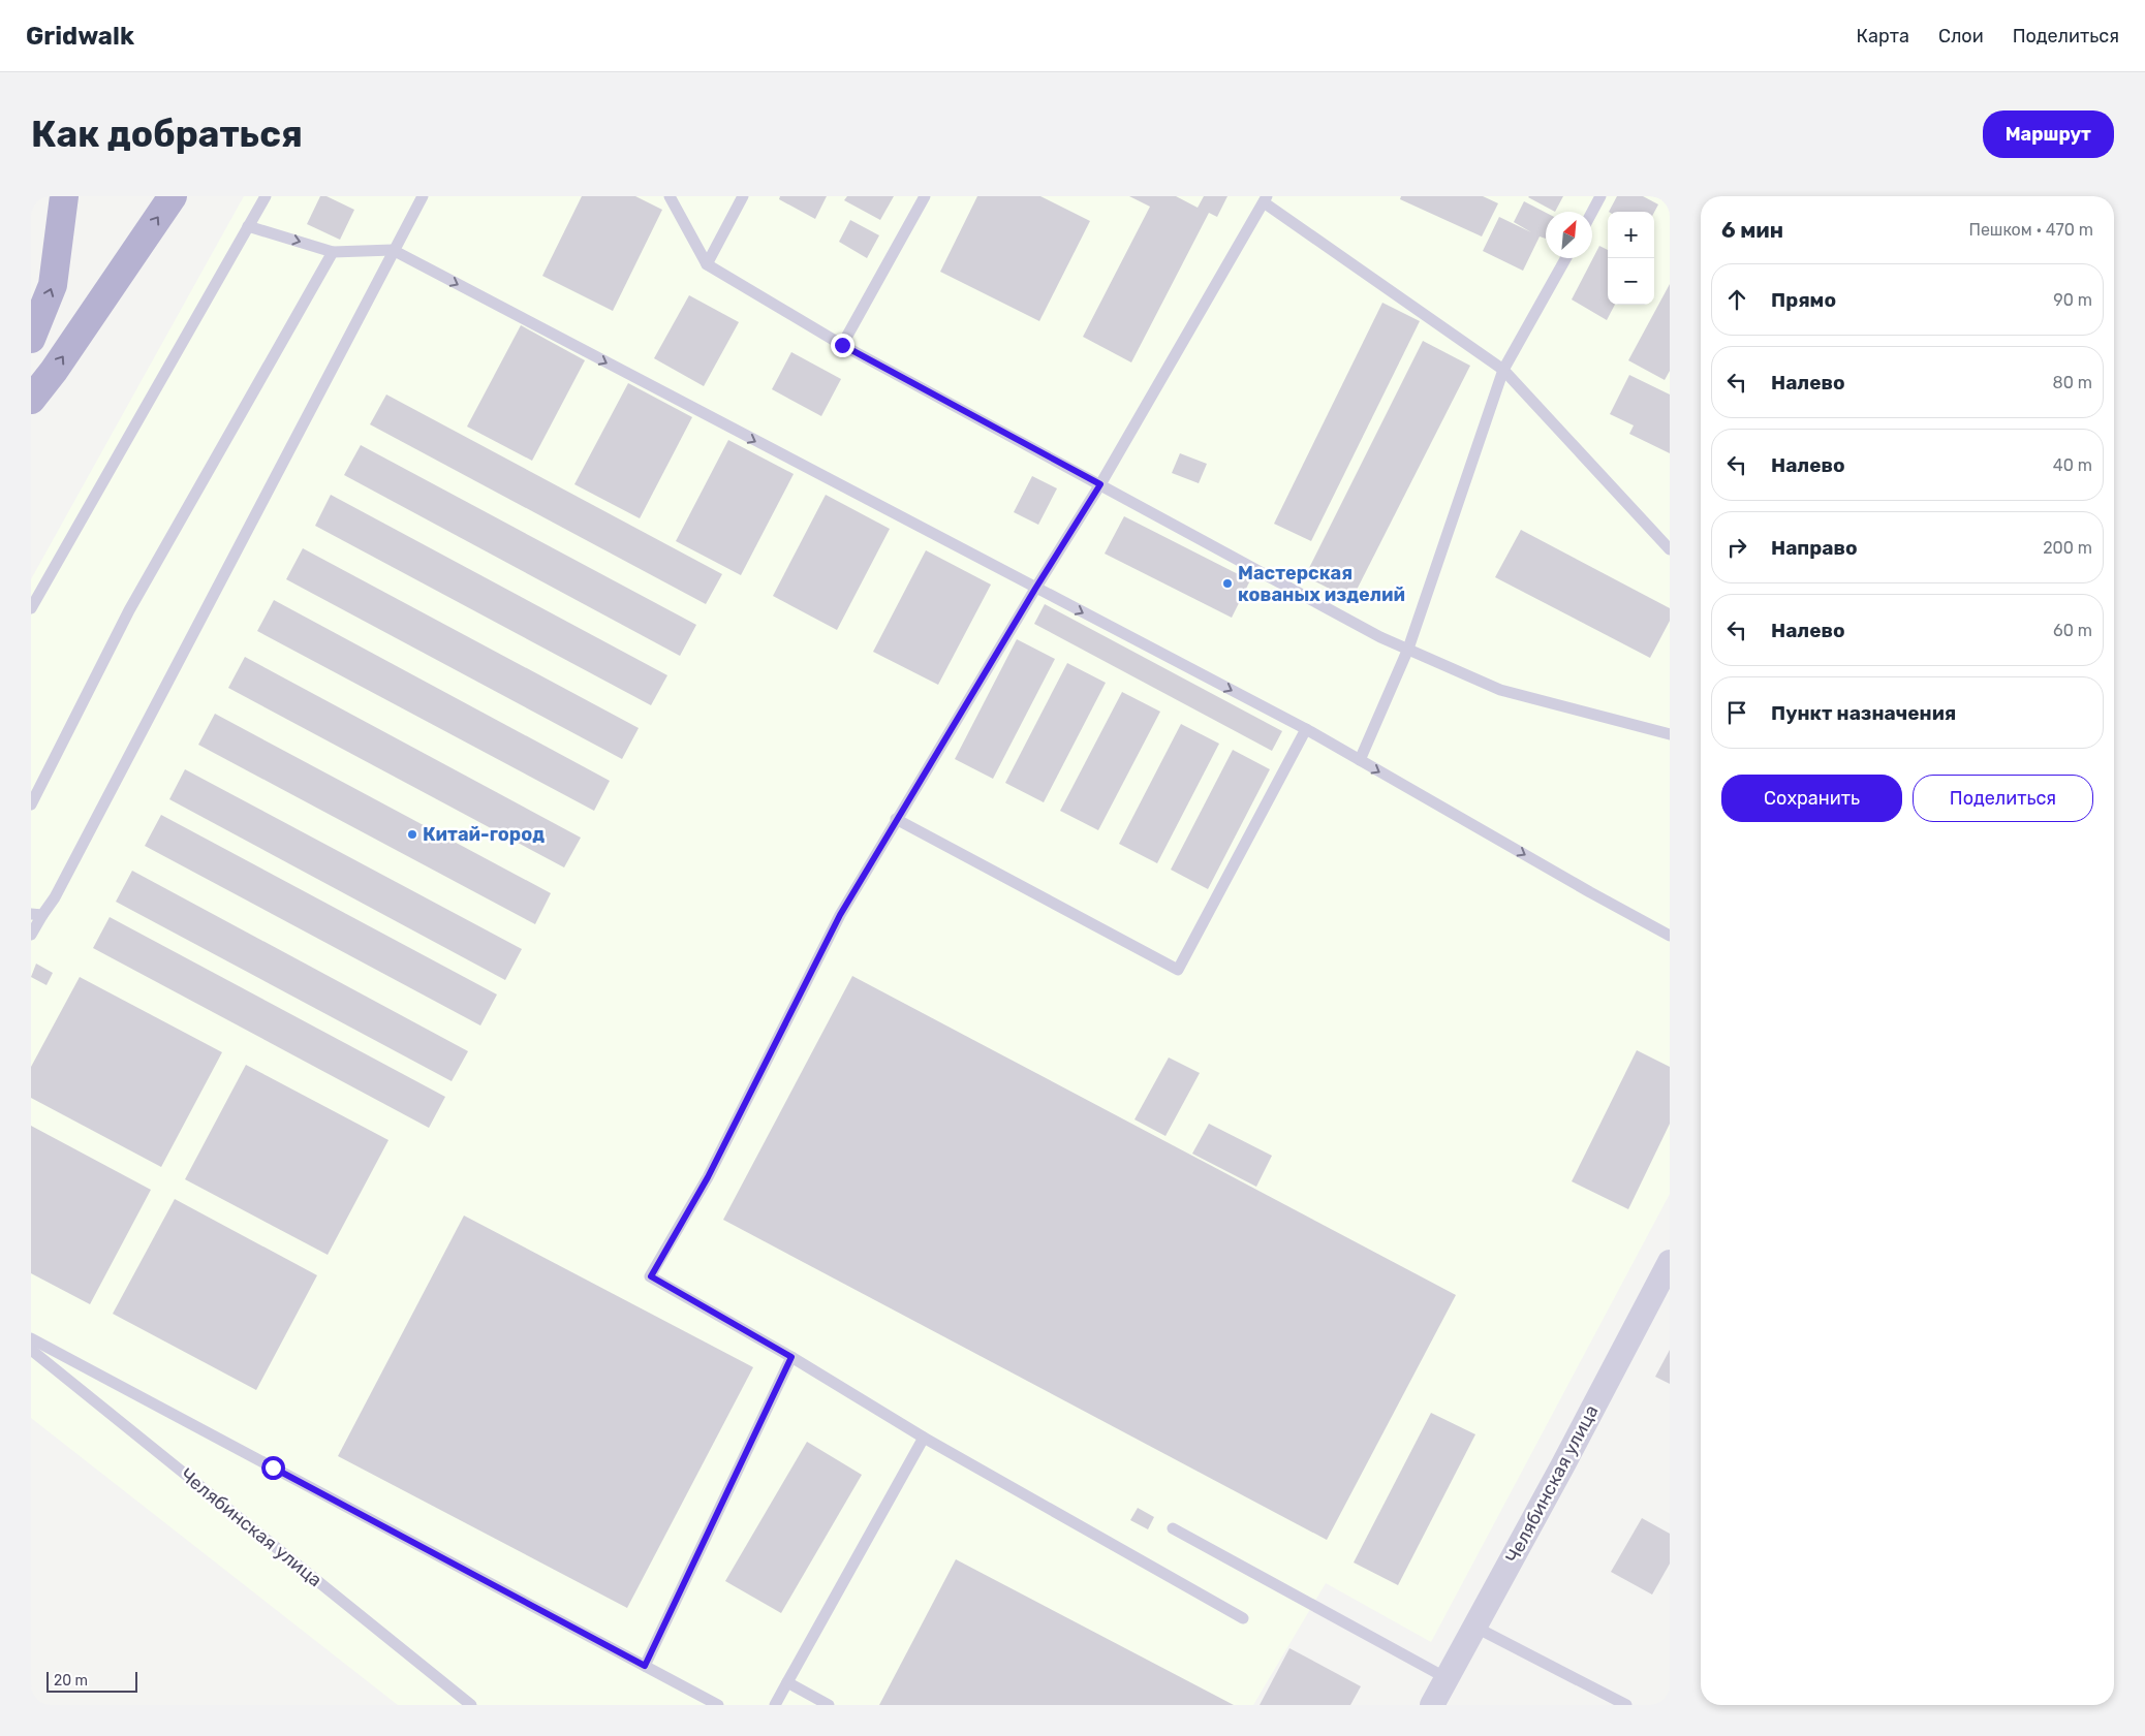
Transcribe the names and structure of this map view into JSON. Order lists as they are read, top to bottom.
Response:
{
  "streets": {
    "street": ["Челябинская улица"]
  },
  "places": ["Мастерская кованых изделий", "Китай-город"],
  "scale_bar": "20 m",
  "north": "top right",
  "page": {
    "header": "Gridwalk",
    "nav": ["Карта", "Слои", "Поделиться"],
    "buttons": [
      "Маршрут",
      ["Сохранить", "Поделиться"]
    ],
    "title": "Как добраться",
    "heading": ["6 мин", "Пешком · 470 m"],
    "map_buttons": ["+", "−"],
    "list": [
      ["Прямо", "90 m"],
      ["Налево", "80 m"],
      ["Налево", "40 m"],
      ["Направо", "200 m"],
      ["Налево", "60 m"],
      "Пункт назначения"
    ],
    "scale": "20 m"
  }
}
